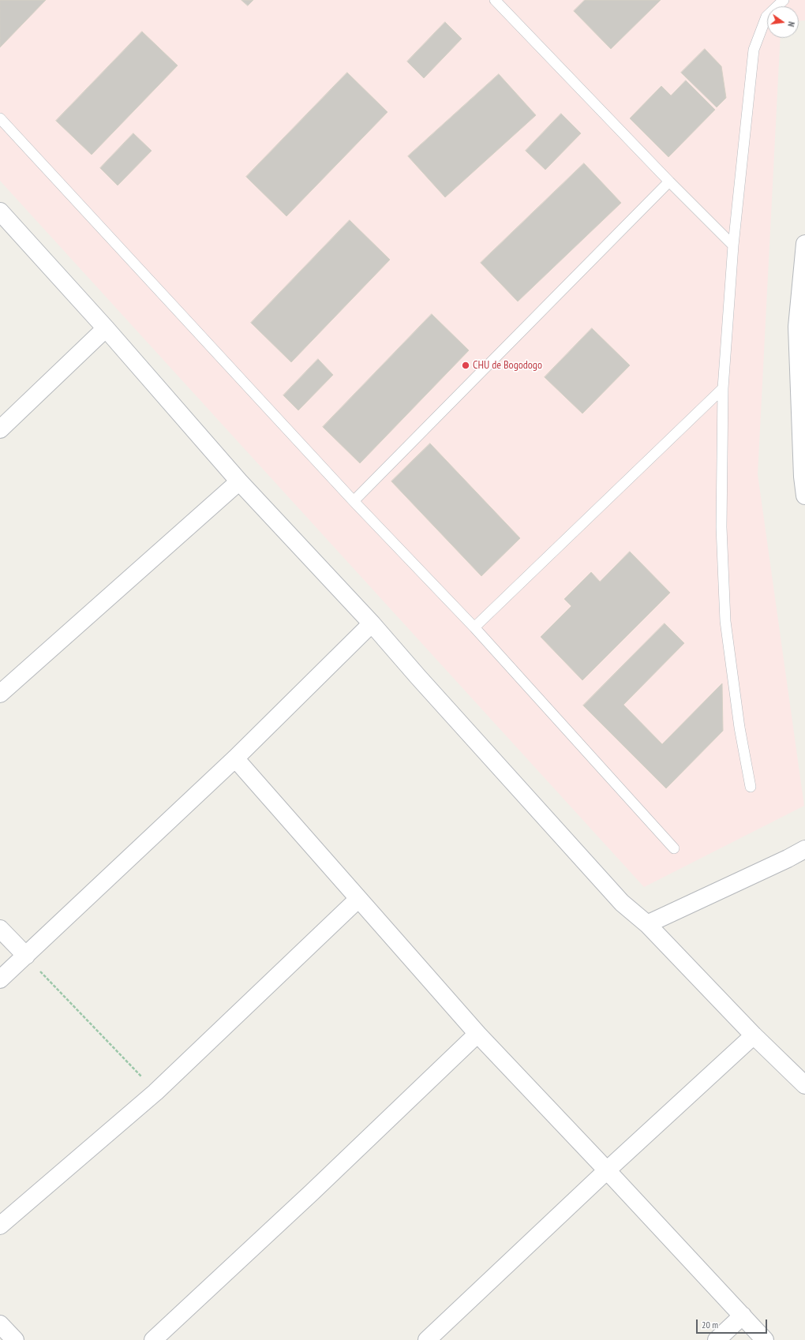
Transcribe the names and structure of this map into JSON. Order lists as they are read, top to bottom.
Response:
{
  "places": ["CHU de Bogodogo"],
  "scale_bar": "20 m",
  "north": "right"
}
